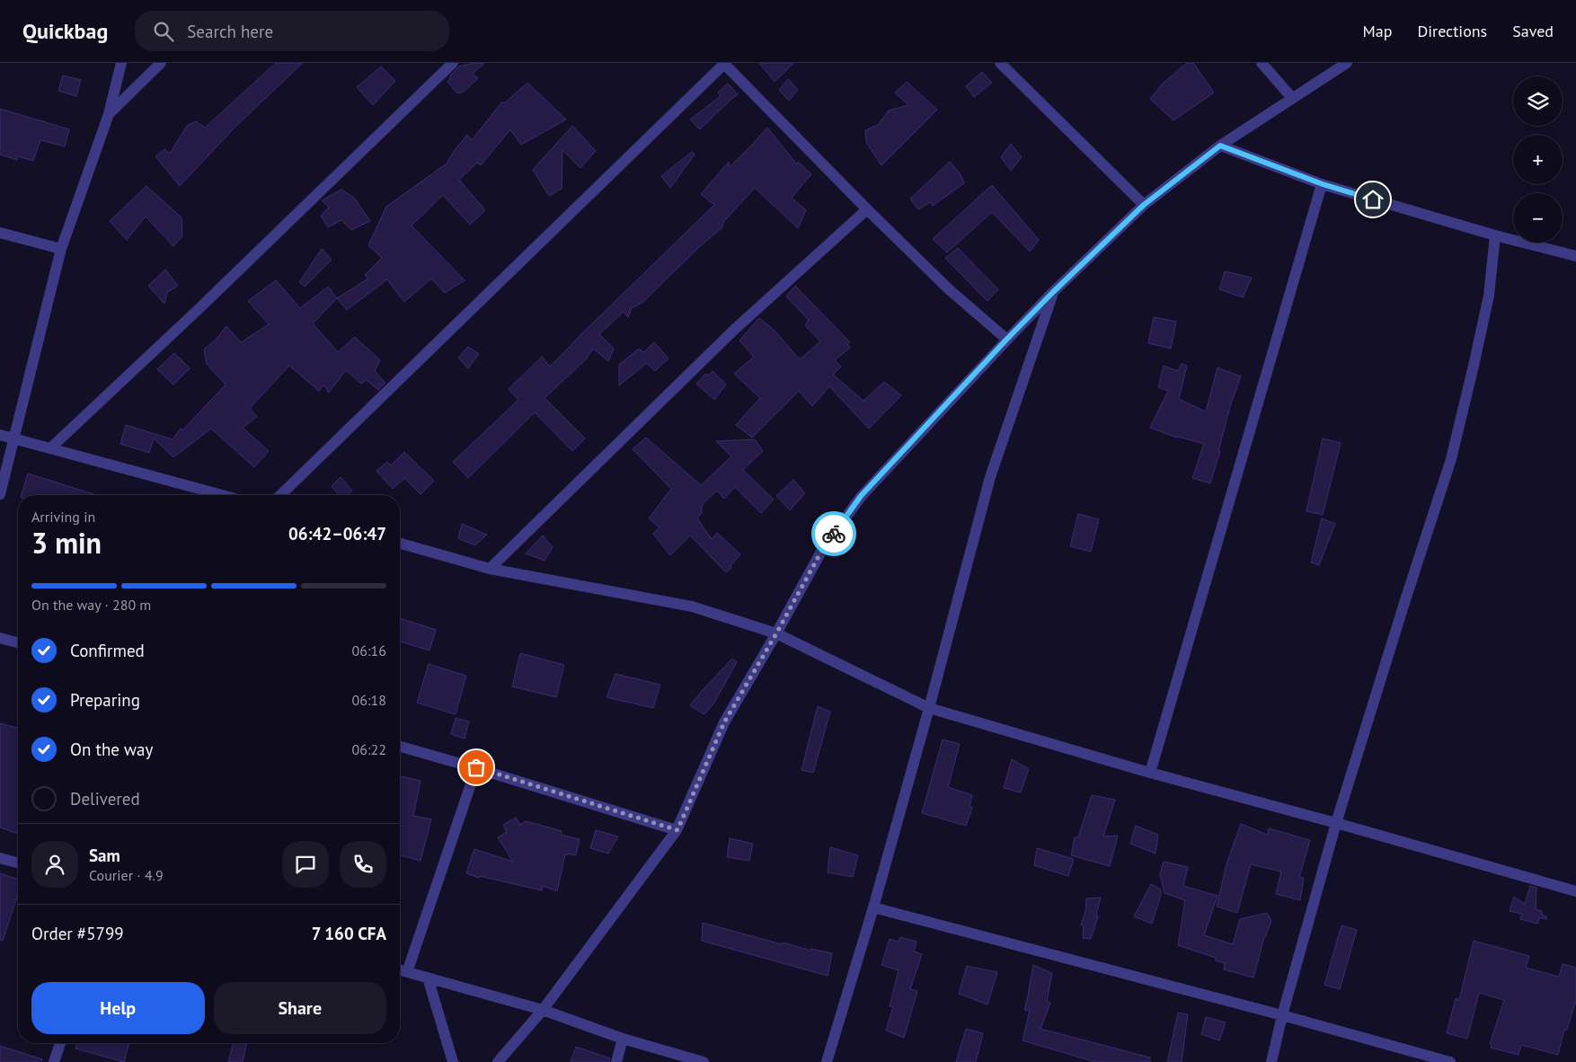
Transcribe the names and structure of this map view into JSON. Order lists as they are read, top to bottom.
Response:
{
  "page": {
    "header": "Quickbag",
    "search": "Search here",
    "nav": ["Map", "Directions", "Saved"],
    "map_buttons": ["+", "−"],
    "heading": ["3 min", "Arriving in", "06:42–06:47"],
    "panel": [
      "Sam",
      "Courier · 4.9",
      "Order #5799",
      "7 160 CFA"
    ],
    "bar": "On the way · 280 m",
    "list": [
      ["Confirmed", "06:16"],
      ["Preparing", "06:18"],
      ["On the way", "06:22"],
      "Delivered"
    ],
    "buttons": ["Help", "Share"]
  }
}
